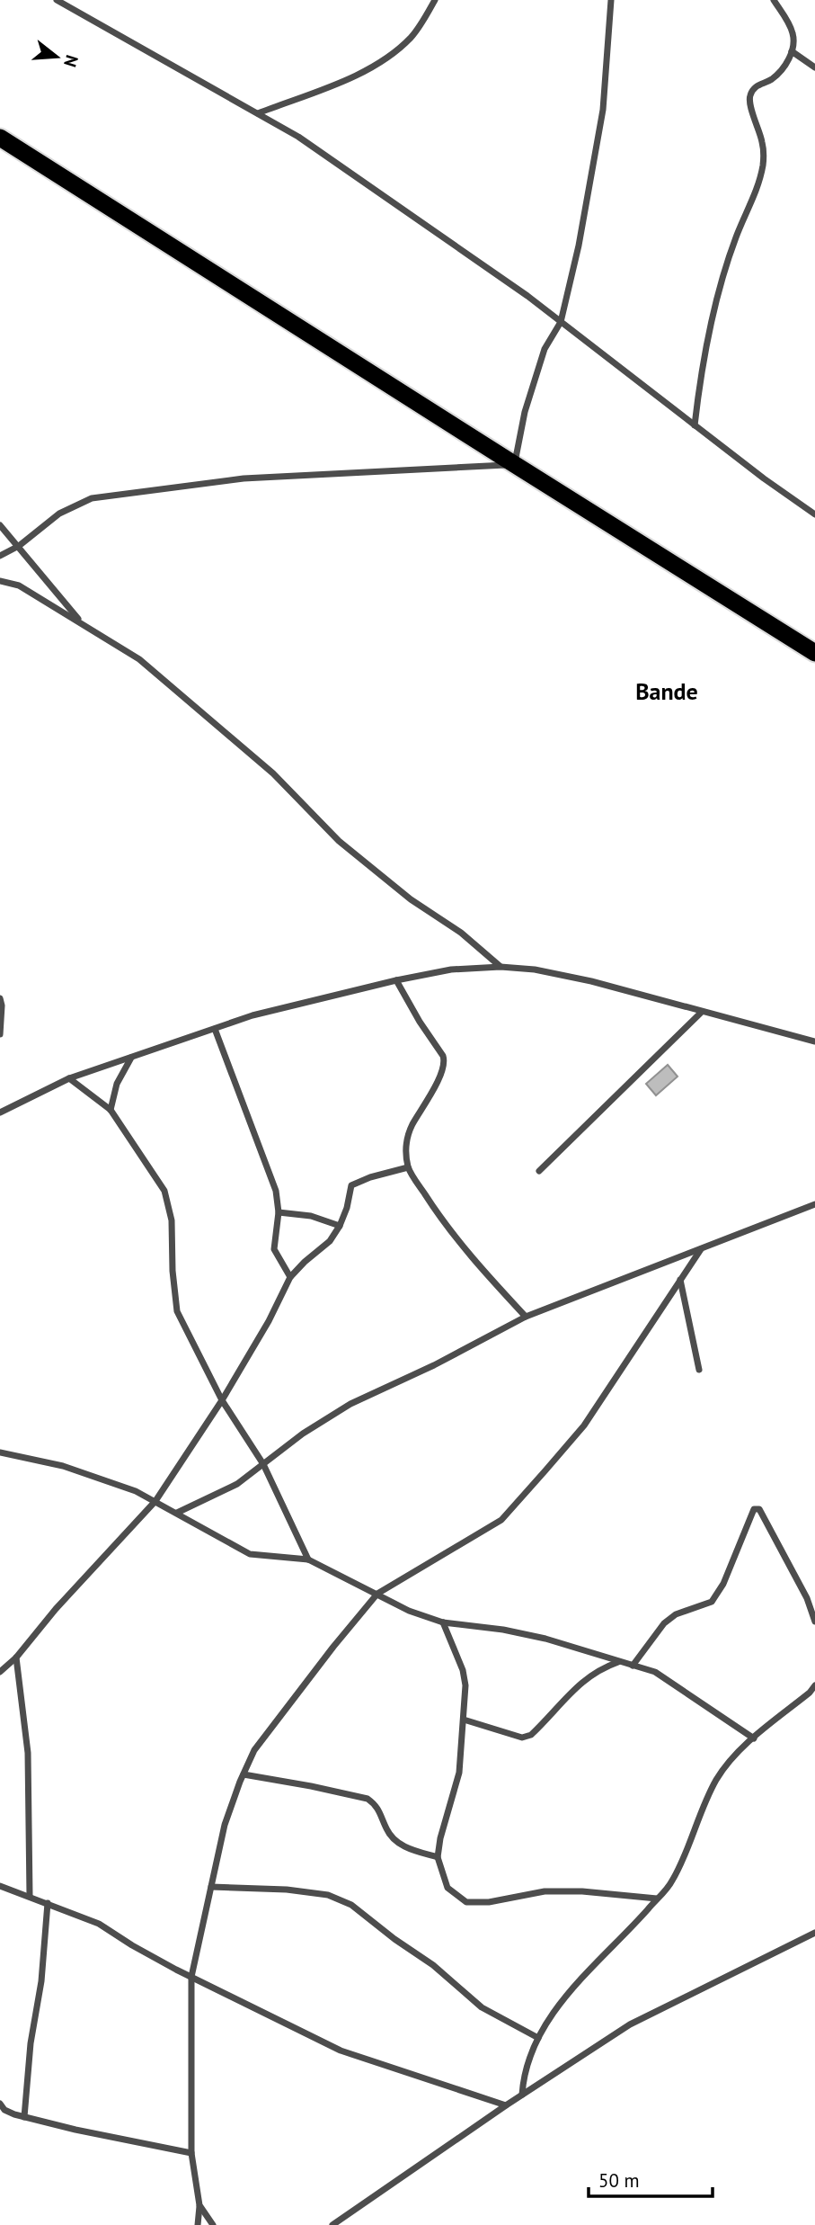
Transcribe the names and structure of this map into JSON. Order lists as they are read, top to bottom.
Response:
{
  "districts": ["Bande"],
  "scale_bar": "50 m",
  "north": "right"
}
